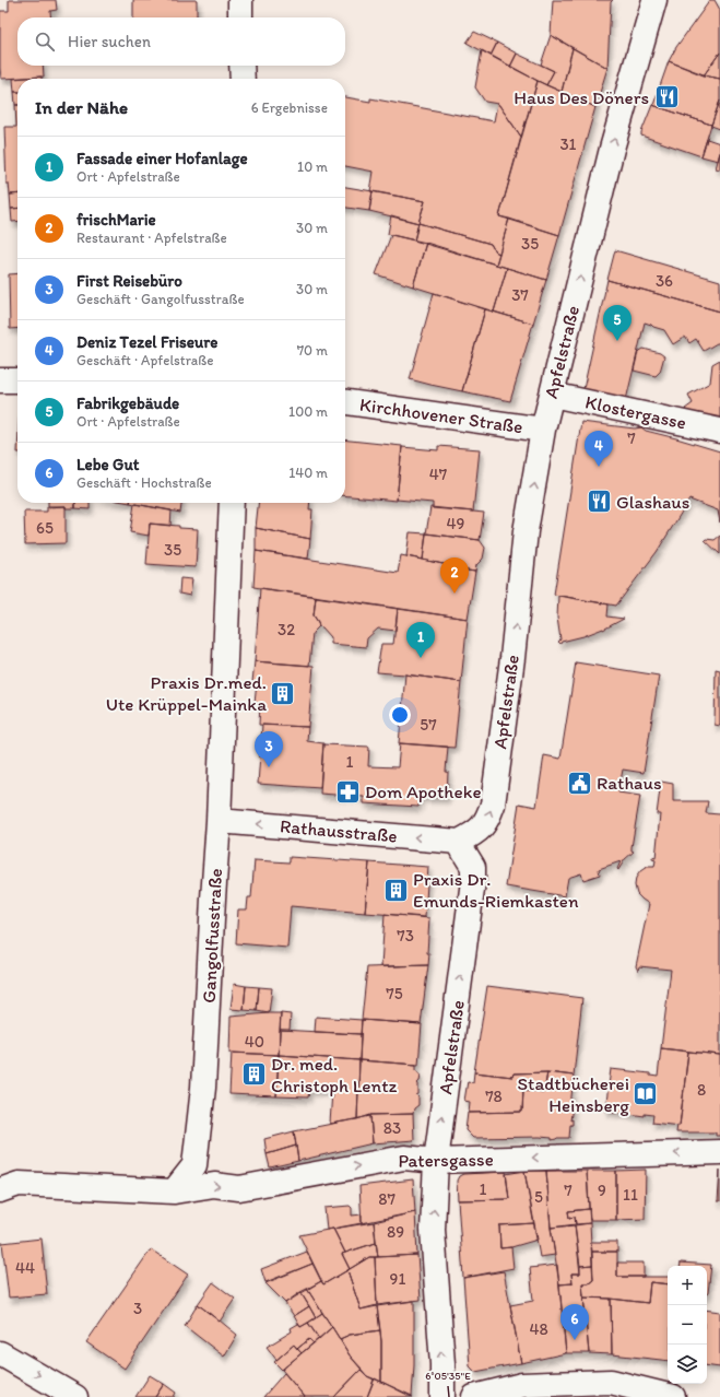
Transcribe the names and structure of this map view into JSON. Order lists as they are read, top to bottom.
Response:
{
  "streets": {
    "street": [
      "Apfelstraße",
      "Klostergasse",
      "Kirchhovener Straße",
      "Rathausstraße",
      "Gangolfusstraße",
      "Patersgasse"
    ]
  },
  "crossings": [
    ["Apfelstraße", "Klostergasse"],
    ["Apfelstraße", "Kirchhovener Straße"],
    ["Apfelstraße", "Rathausstraße"],
    ["Apfelstraße", "Patersgasse"],
    ["Rathausstraße", "Gangolfusstraße"],
    ["Gangolfusstraße", "Patersgasse"]
  ],
  "one_way": ["Apfelstraße", "Rathausstraße"],
  "places": {
    "restaurant": ["Haus Des Döners", "Glashaus"],
    "building": ["Praxis Dr.med. Ute Krüppel-Mainka", "Praxis Dr. Emunds-Riemkasten", "Dr. med. Christoph Lentz"],
    "public building": ["Rathaus"],
    "pharmacy": ["Dom Apotheke"],
    "library": ["Stadtbücherei Heinsberg"]
  },
  "house_numbers": [
    "31",
    "35",
    "36",
    "37",
    "7",
    "47",
    "49",
    "65",
    "35",
    "32",
    "57",
    "1",
    "73",
    "75",
    "40",
    "8",
    "78",
    "83",
    "1",
    "7",
    "9",
    "11",
    "5",
    "87",
    "89",
    "44",
    "91",
    "3",
    "48"
  ],
  "page": {
    "search": "Hier suchen",
    "heading": ["In der Nähe", "6 Ergebnisse"],
    "list": [
      {
        "mark": "1",
        "name": "Fassade einer Hofanlage",
        "note": "Ort · Apfelstraße",
        "value": "10 m"
      },
      {
        "mark": "2",
        "name": "frischMarie",
        "note": "Restaurant · Apfelstraße",
        "value": "30 m"
      },
      {
        "mark": "3",
        "name": "First Reisebüro",
        "note": "Geschäft · Gangolfusstraße",
        "value": "30 m"
      },
      {
        "mark": "4",
        "name": "Deniz Tezel Friseure",
        "note": "Geschäft · Apfelstraße",
        "value": "70 m"
      },
      {
        "mark": "5",
        "name": "Fabrikgebäude",
        "note": "Ort · Apfelstraße",
        "value": "100 m"
      },
      {
        "mark": "6",
        "name": "Lebe Gut",
        "note": "Geschäft · Hochstraße",
        "value": "140 m"
      }
    ],
    "pins": [
      "5",
      "4",
      "2",
      "1",
      "3",
      "6"
    ],
    "map_buttons": ["+", "−"]
  },
  "coordinates": ["6°05'35\"E"]
}
